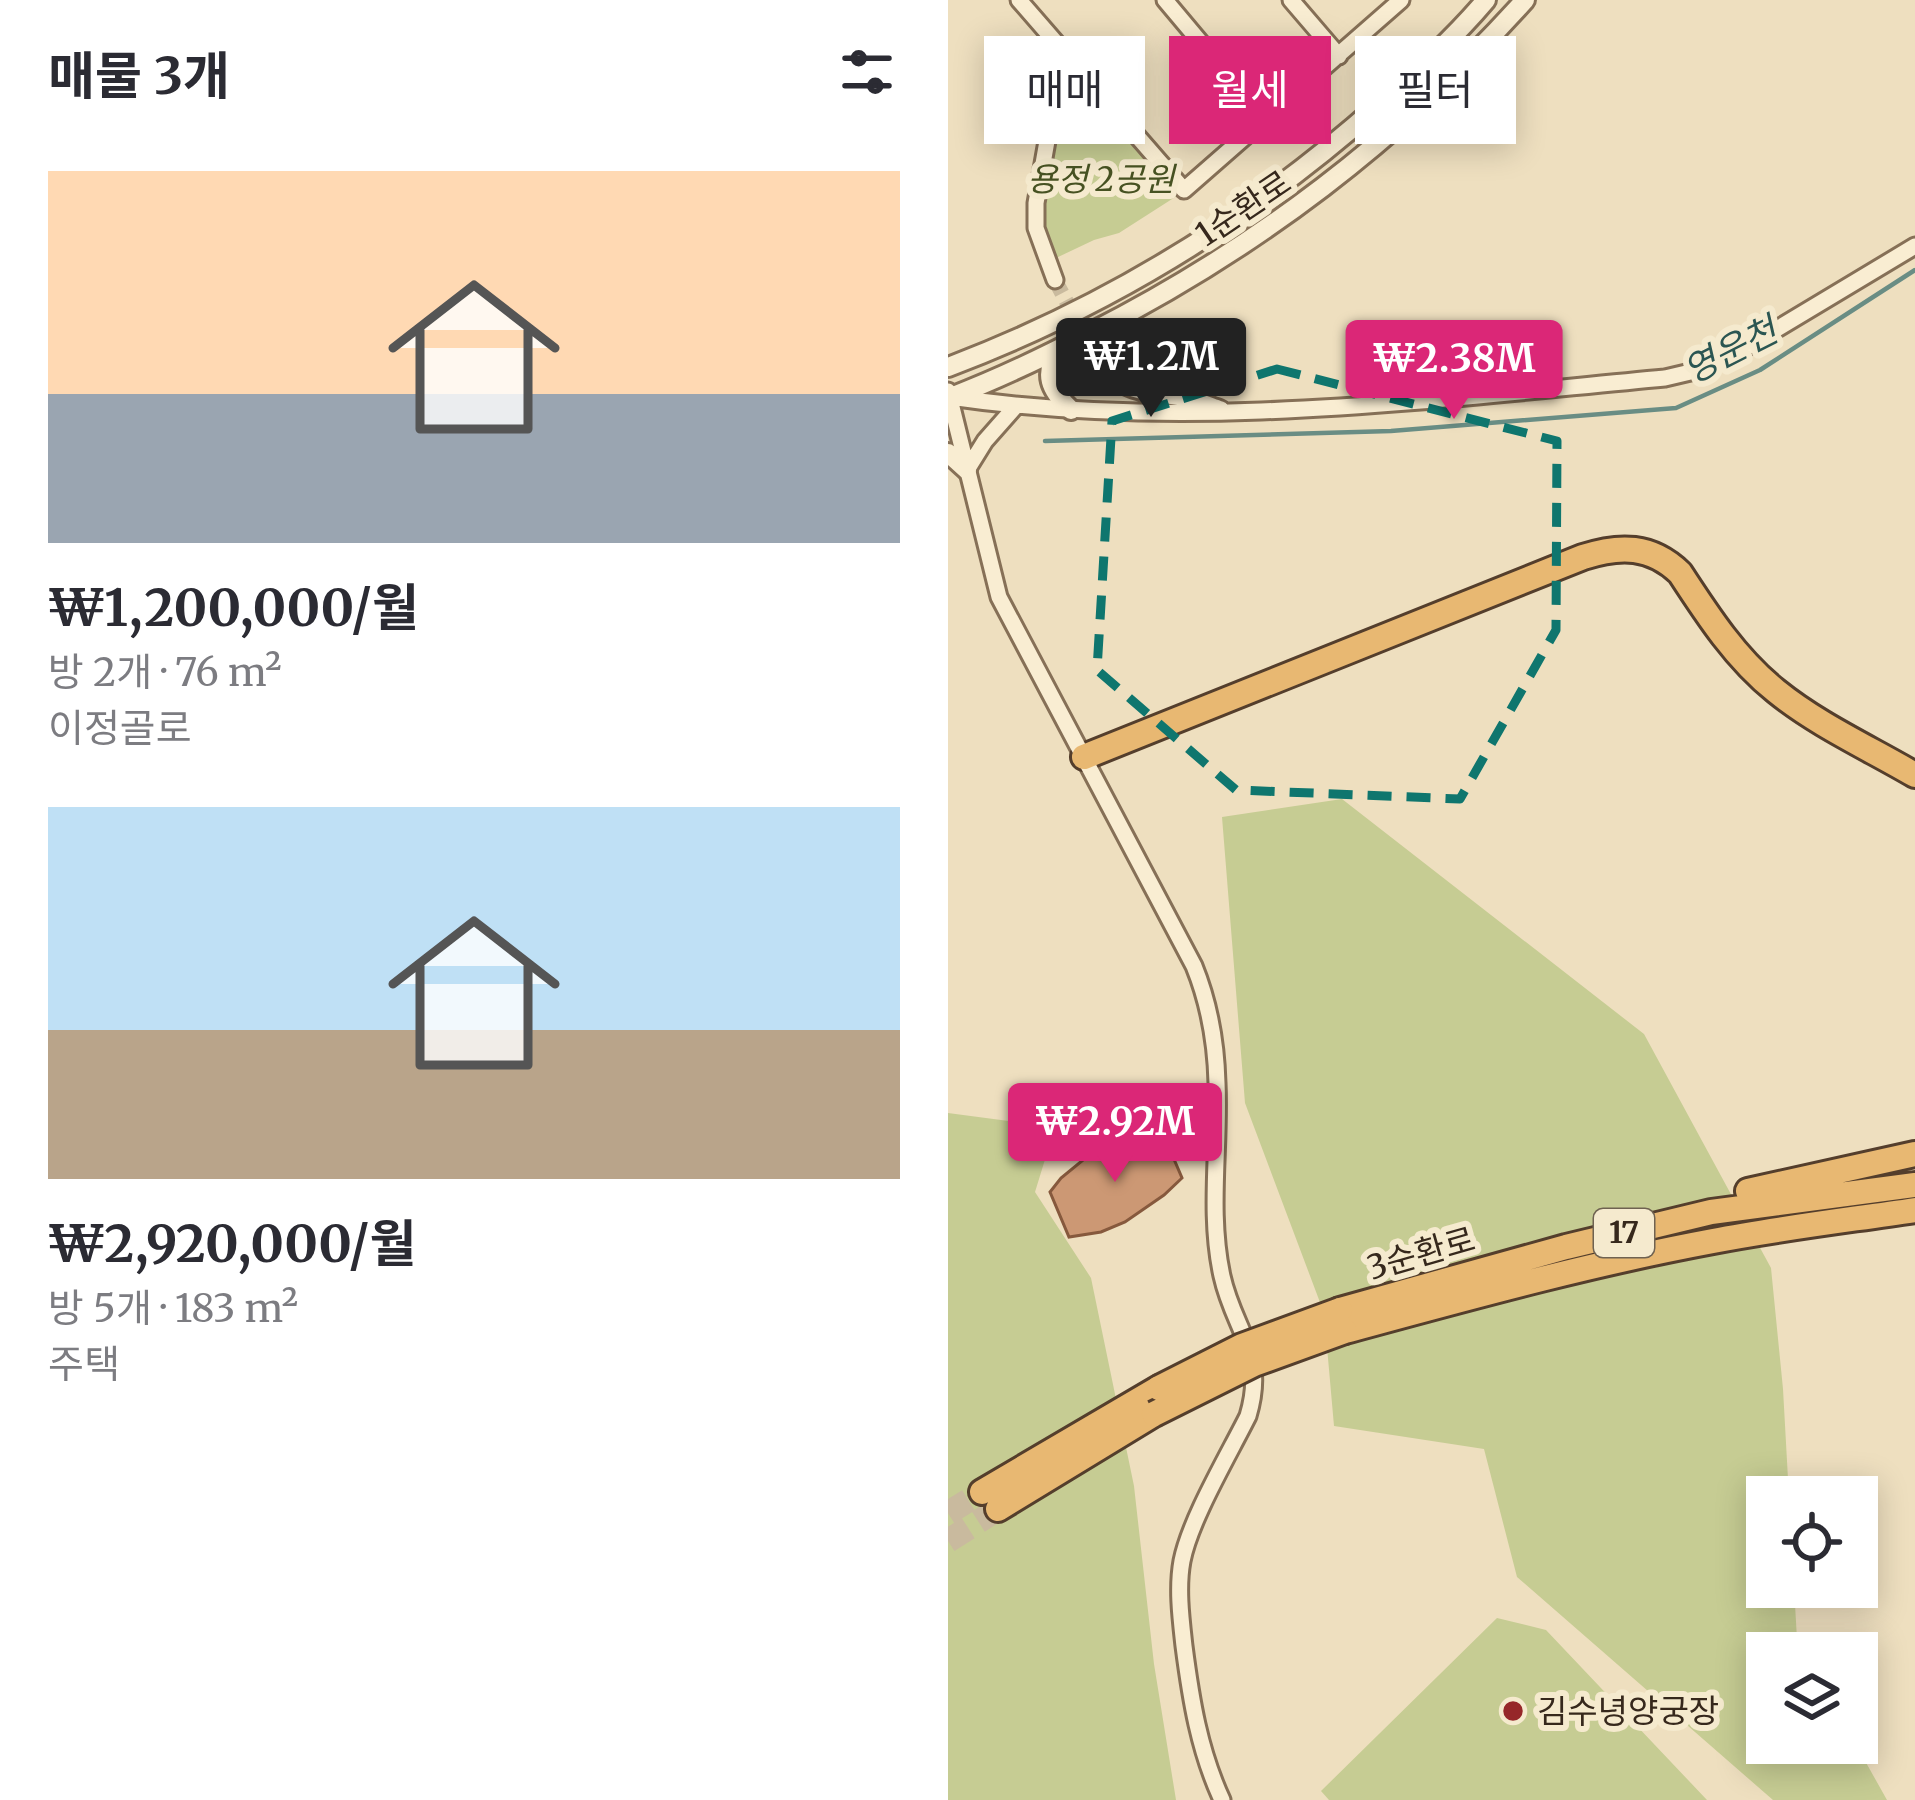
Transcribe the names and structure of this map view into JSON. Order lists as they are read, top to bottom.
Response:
{
  "streets": {
    "highway": ["17", "3순환로"],
    "street": ["1순환로"]
  },
  "water": ["영운천"],
  "parks": ["용정 2공원"],
  "places": ["김수녕양궁장"],
  "page": {
    "heading": "매물 3개",
    "chip": ["매매", "월세", "필터"],
    "list": [
      {
        "name": "₩1,200,000/월",
        "note": "방 2개 · 76 m² · 이정골로"
      },
      {
        "name": "₩2,920,000/월",
        "note": "방 5개 · 183 m² · 주택"
      }
    ],
    "price": ["₩1.2M", "₩2.38M", "₩2.92M"]
  }
}
